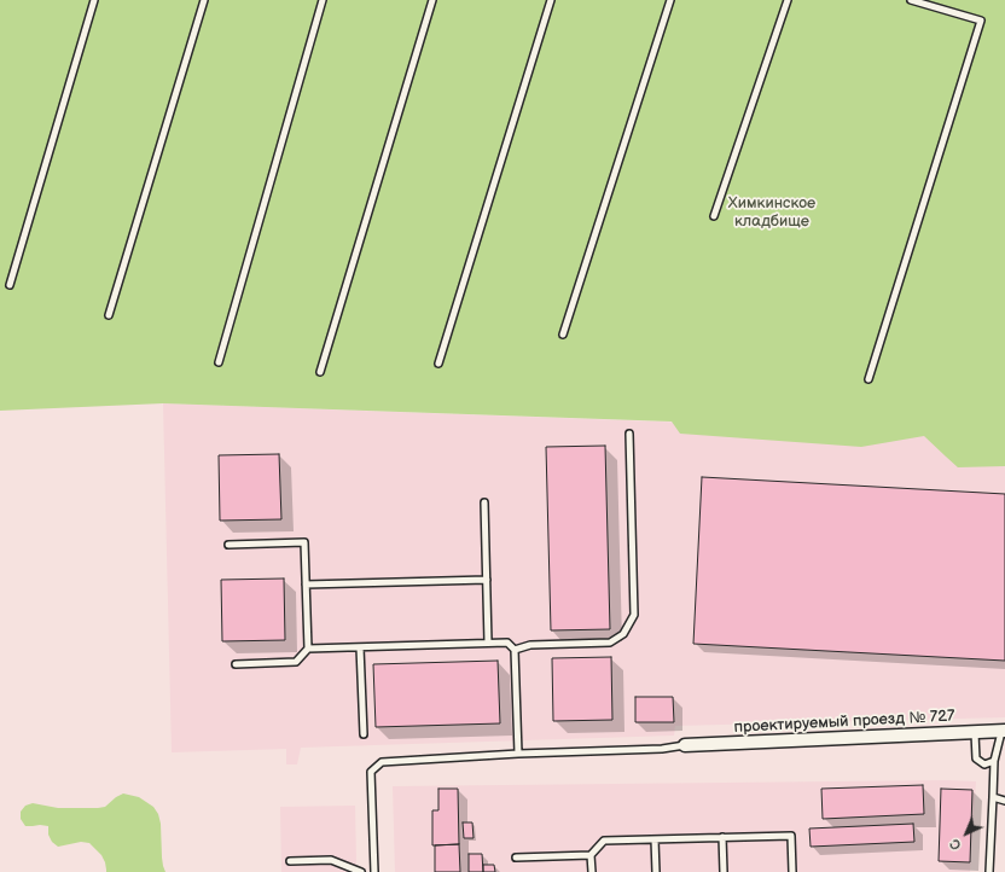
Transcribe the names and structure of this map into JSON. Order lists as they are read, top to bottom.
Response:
{
  "streets": {
    "street": ["проектируемый проезд № 727"]
  },
  "parks": ["Химкинское кладбище"],
  "north": "bottom left"
}
